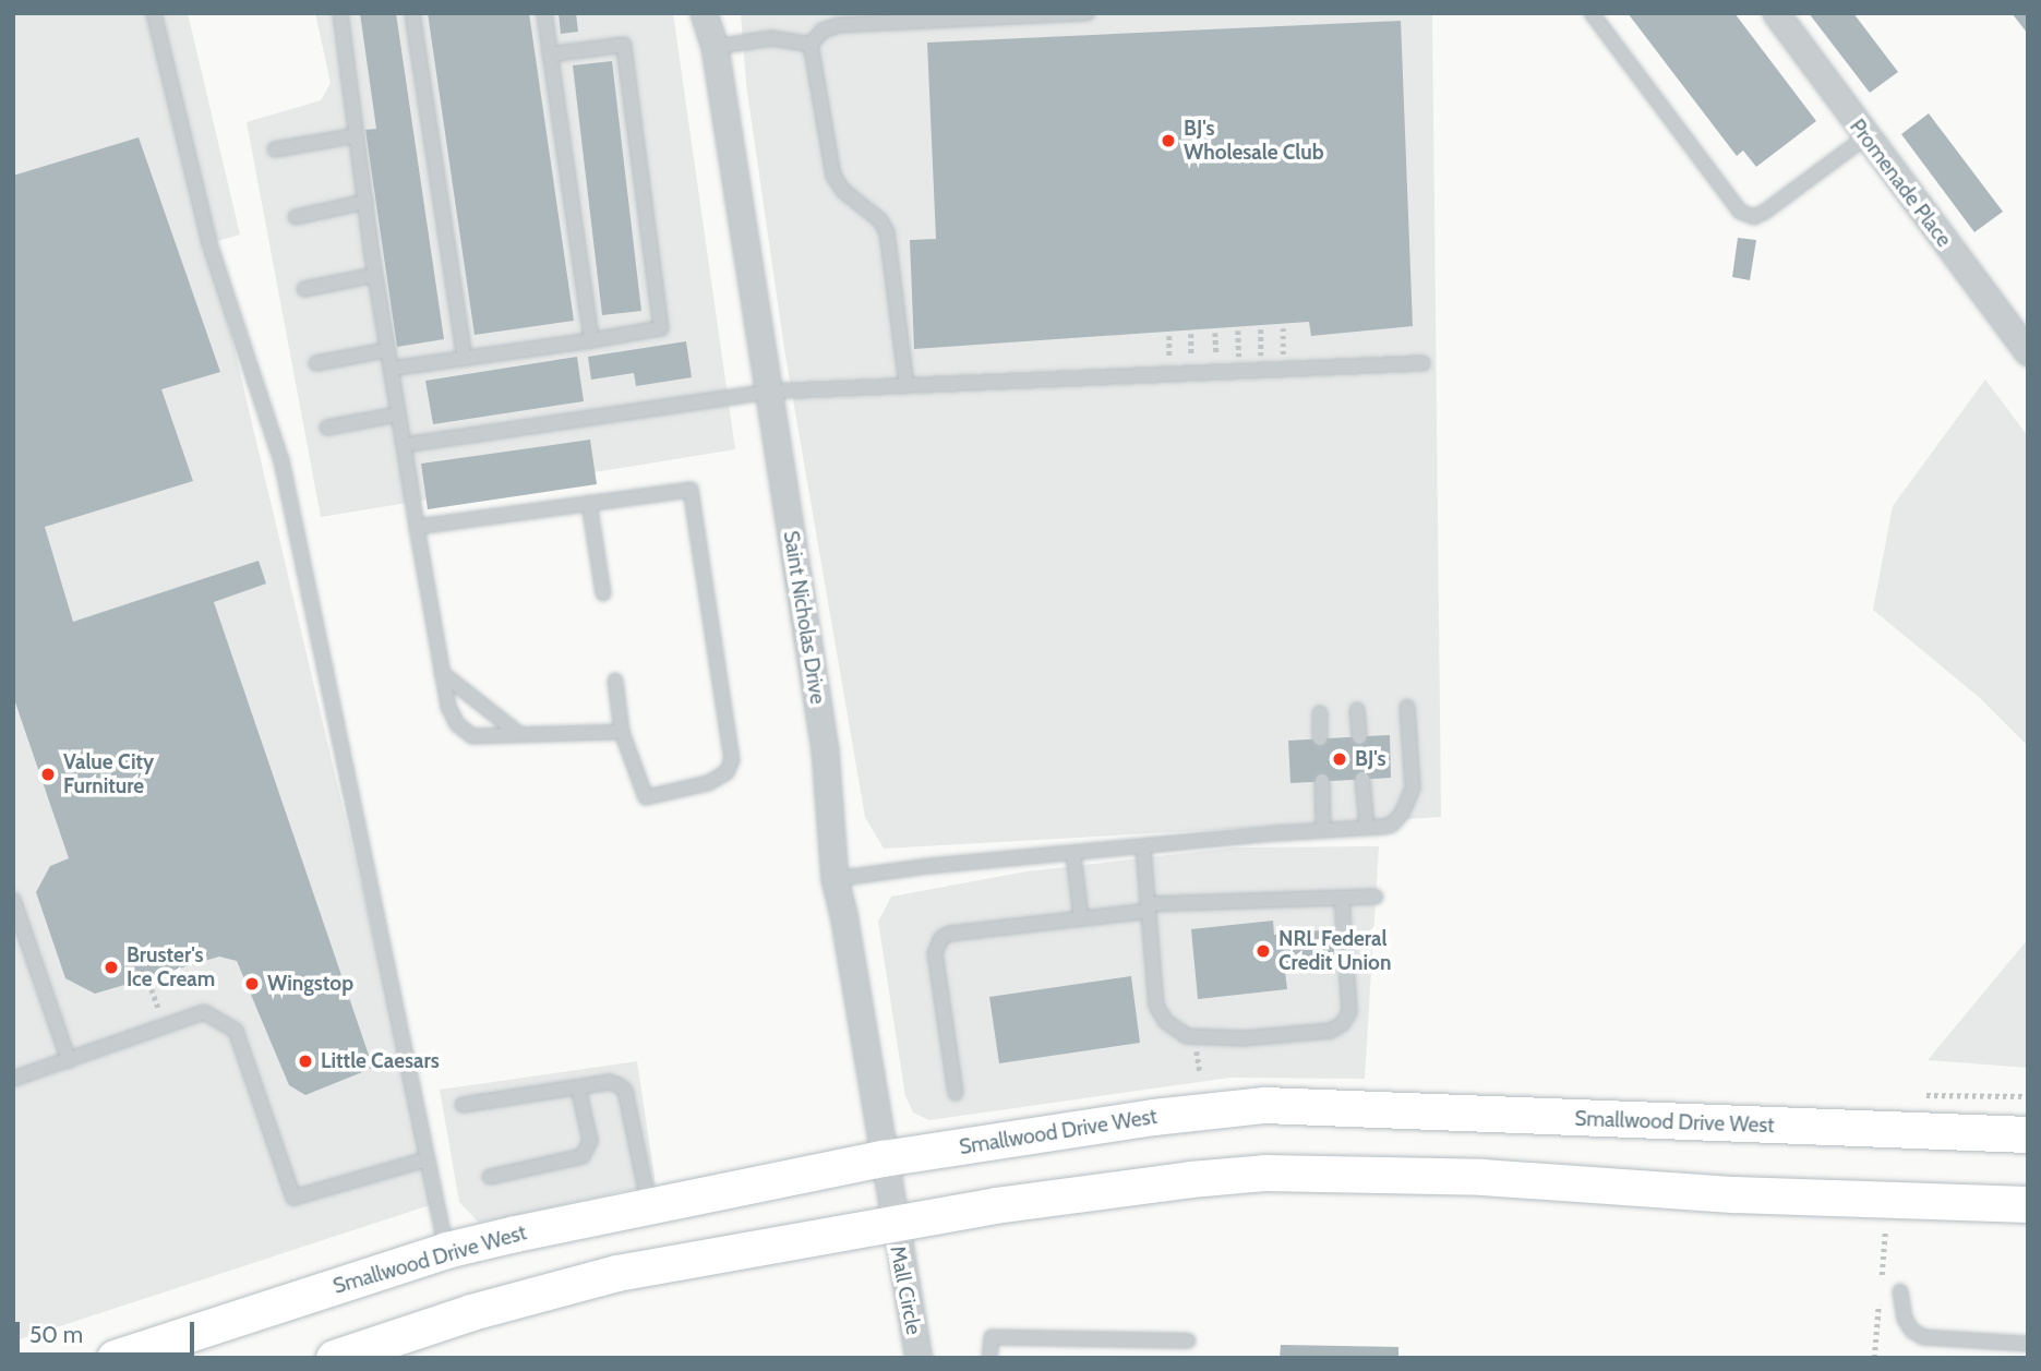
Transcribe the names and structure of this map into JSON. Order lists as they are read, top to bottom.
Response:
{
  "streets": {
    "main road": ["Smallwood Drive West"],
    "street": ["Promenade Place", "Saint Nicholas Drive", "Mall Circle"]
  },
  "crossings": [
    ["Saint Nicholas Drive", "Smallwood Drive West"],
    ["Saint Nicholas Drive", "Mall Circle"]
  ],
  "places": [
    "BJ's Wholesale Club",
    "BJ's",
    "Value City Furniture",
    "NRL Federal Credit Union",
    "Bruster's Ice Cream",
    "Wingstop",
    "Little Caesars"
  ],
  "scale_bar": "50 m"
}
